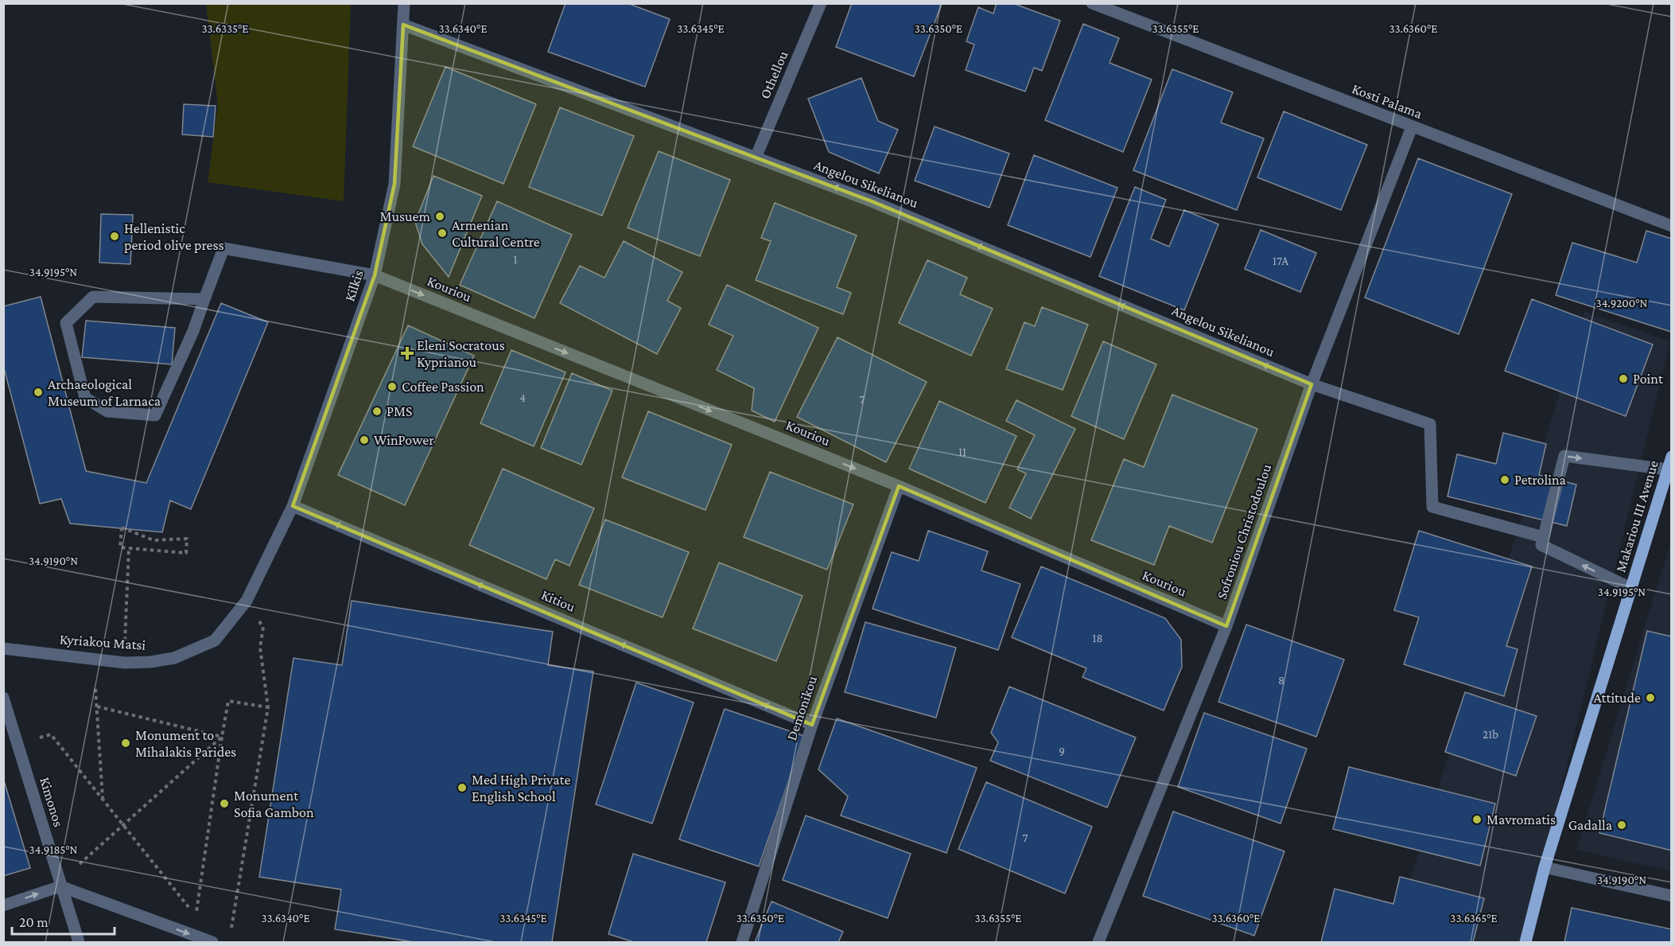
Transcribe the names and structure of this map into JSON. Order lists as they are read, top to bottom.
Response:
{
  "streets": {
    "main road": ["Makariou III Avenue"],
    "street": [
      "Othellou",
      "Kosti Palama",
      "Angelou Sikelianou",
      "Kilkis",
      "Kouriou",
      "Sofroniou Christodoulou",
      "Kitiou",
      "Kyriakou Matsi",
      "Demonikou",
      "Kimonos"
    ]
  },
  "crossings": [
    ["Othellou", "Angelou Sikelianou"],
    ["Kosti Palama", "Sofroniou Christodoulou"],
    ["Angelou Sikelianou", "Kilkis"],
    ["Angelou Sikelianou", "Sofroniou Christodoulou"],
    ["Kilkis", "Kouriou"],
    ["Kilkis", "Kitiou"],
    ["Kilkis", "Kyriakou Matsi"],
    ["Kouriou", "Sofroniou Christodoulou"],
    ["Kouriou", "Demonikou"],
    ["Kitiou", "Demonikou"]
  ],
  "one_way": ["Angelou Sikelianou", "Kouriou", "Kitiou"],
  "places": {
    "other": [
      "Musuem",
      "Armenian Cultural Centre",
      "Hellenistic period olive press",
      "Point",
      "Coffee Passion",
      "Archaeological Museum of Larnaca",
      "PMS",
      "WinPower",
      "Petrolina",
      "Attitude",
      "Monument to Mihalakis Parides",
      "Med High Private English School",
      "Monument Sofia Gambon",
      "Mavromatis",
      "Gadalla"
    ],
    "health": ["Eleni Socratous Kyprianou"]
  },
  "house_numbers": [
    "1",
    "17A",
    "4",
    "7",
    "11",
    "18",
    "8",
    "21b",
    "9",
    "7"
  ],
  "scale_bar": "20 m",
  "coordinates": [
    "33.6335°E",
    "33.6340°E",
    "33.6345°E",
    "33.6350°E",
    "33.6355°E",
    "33.6360°E",
    "34.9195°N",
    "34.9200°N",
    "34.9190°N",
    "34.9185°N",
    "33.6365°E"
  ]
}
